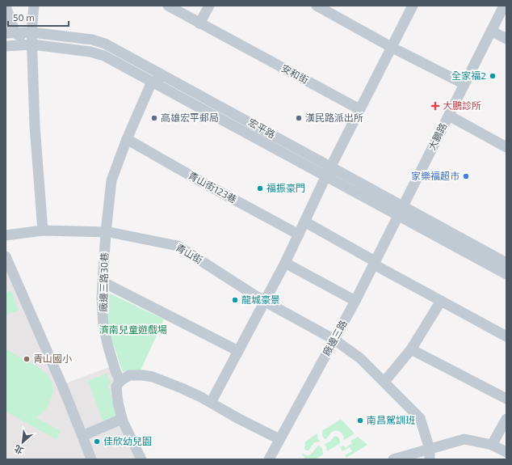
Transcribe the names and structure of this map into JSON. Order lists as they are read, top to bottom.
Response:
{
  "streets": {
    "street": [
      "安和街",
      "宏平路",
      "大鵬路",
      "青山街123巷",
      "青山街",
      "廠邊三路30巷",
      "廠邊三路"
    ]
  },
  "crossings": [
    ["宏平路", "大鵬路"],
    ["宏平路", "廠邊三路30巷"],
    ["宏平路", "廠邊三路"],
    ["大鵬路", "廠邊三路"],
    ["青山街123巷", "廠邊三路30巷"],
    ["青山街", "廠邊三路30巷"],
    ["青山街", "廠邊三路"]
  ],
  "parks": ["濟南兒童遊戲場"],
  "places": {
    "other": [
      "全家福2",
      "高雄宏平郵局",
      "漢民路派出所",
      "家樂福超市",
      "福振豪門",
      "龍城豪景",
      "青山國小",
      "南昌駕訓班",
      "佳欣幼兒園"
    ],
    "health": ["大鵬診所"]
  },
  "scale_bar": "50 m",
  "north": "bottom left"
}
